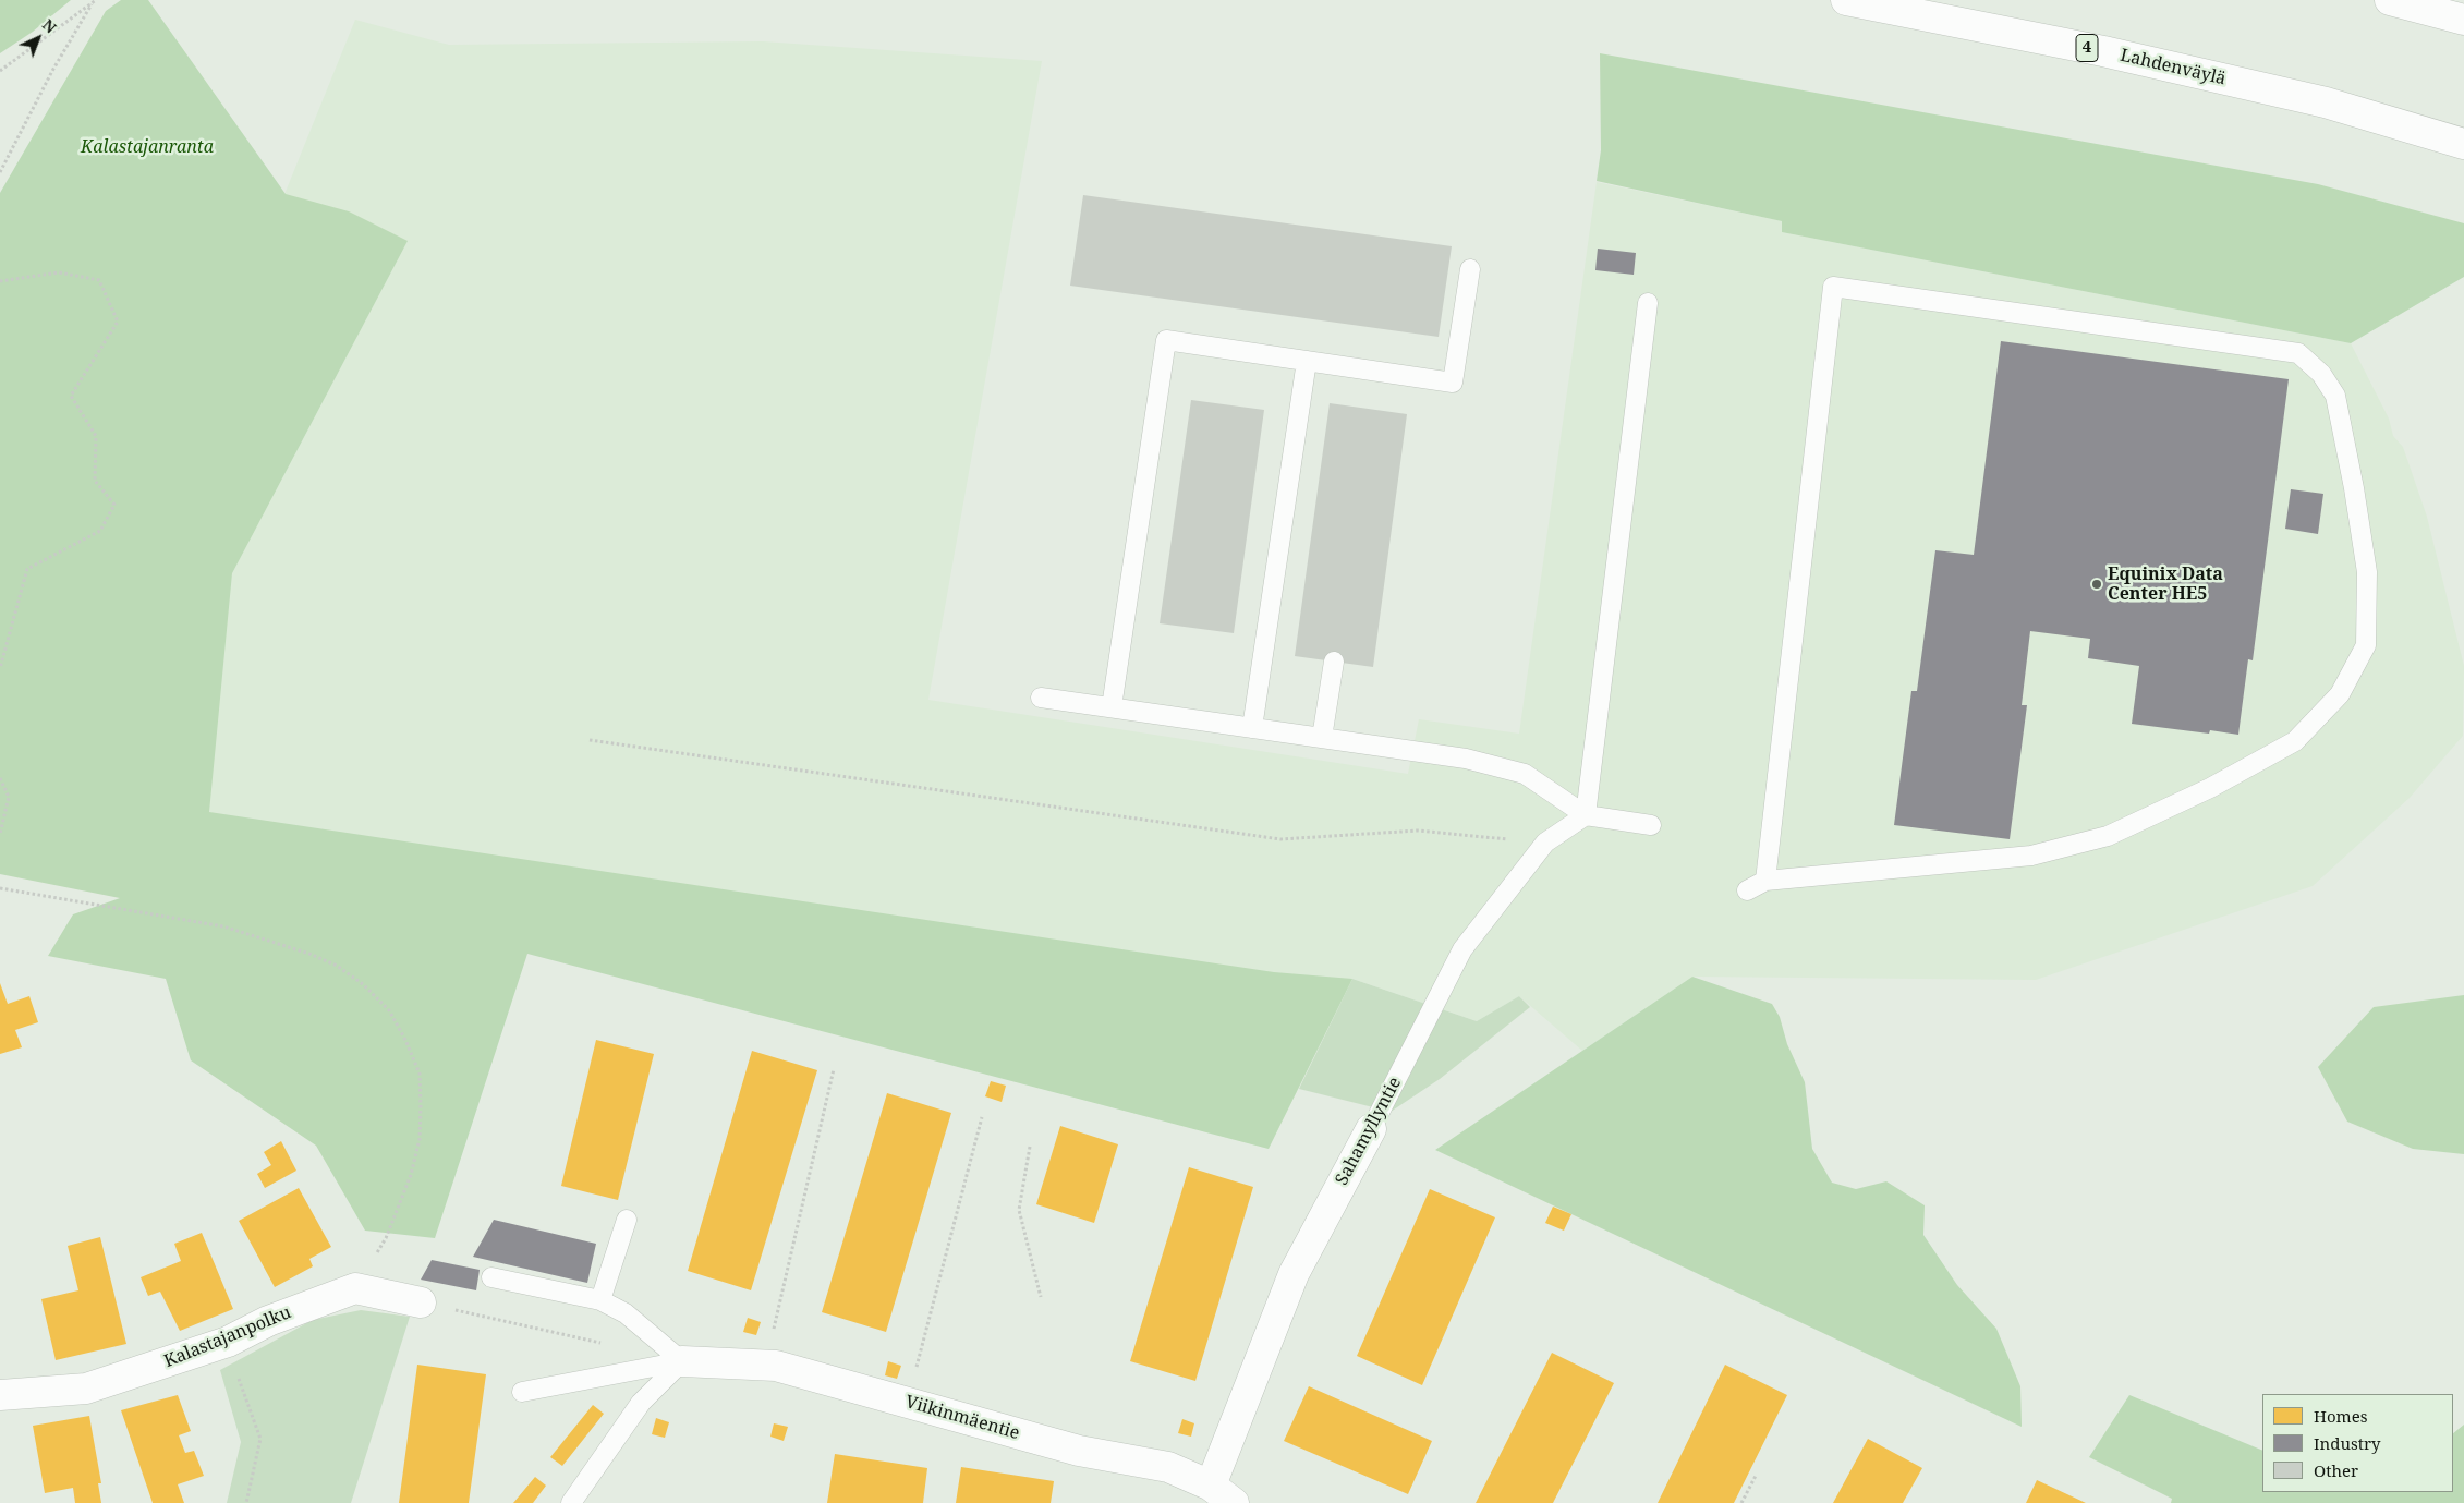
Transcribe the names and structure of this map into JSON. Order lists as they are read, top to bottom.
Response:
{
  "streets": {
    "main road": [
      "4",
      "Lahdenväylä",
      "Sahamyllyntie",
      "Kalastajanpolku",
      "Viikinmäentie"
    ]
  },
  "crossings": [
    ["Sahamyllyntie", "Viikinmäentie"]
  ],
  "parks": ["Kalastajanranta"],
  "places": ["Equinix Data Center HE5"],
  "legend": ["Homes", "Industry", "Other"],
  "north": "top right"
}
